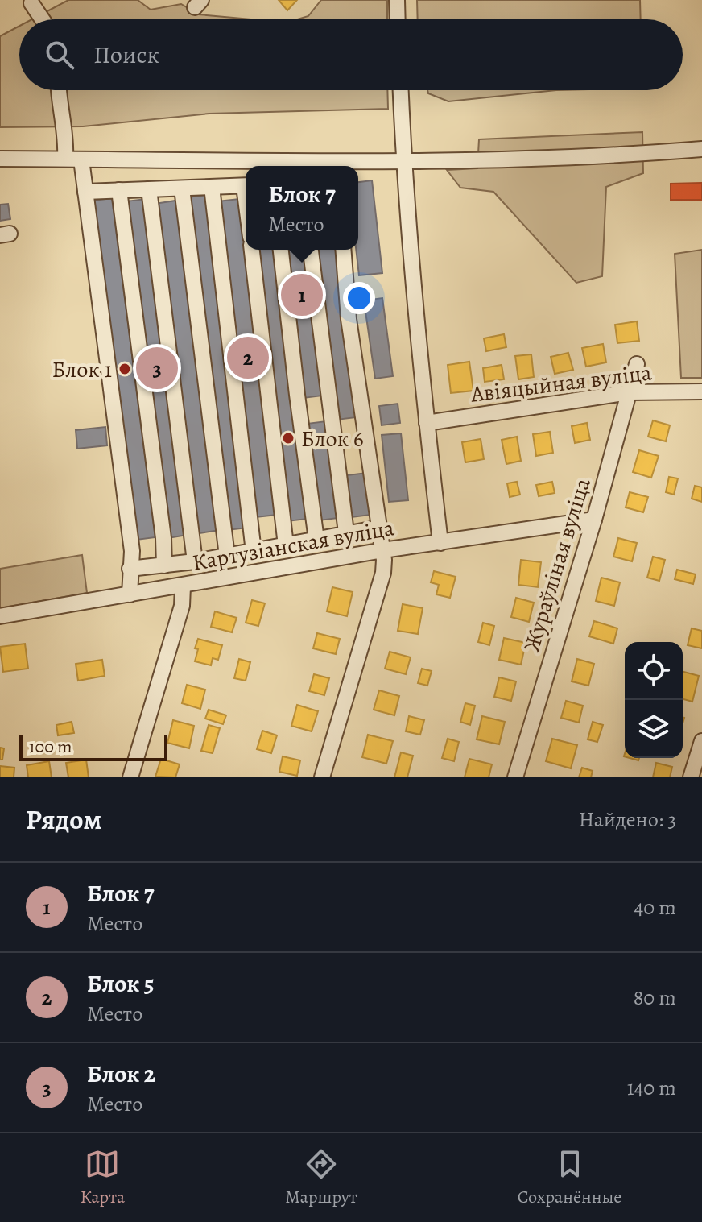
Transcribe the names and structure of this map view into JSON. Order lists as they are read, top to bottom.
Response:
{
  "streets": {
    "street": ["Авіяцыйная вуліца", "Картузіанская вуліца", "Жураўліная вуліца"]
  },
  "crossings": [
    ["Авіяцыйная вуліца", "Жураўліная вуліца"],
    ["Картузіанская вуліца", "Жураўліная вуліца"]
  ],
  "places": ["Блок 1", "Блок 6"],
  "scale_bar": "100 m",
  "page": {
    "search": "Поиск",
    "popup": ["Блок 7", "Место"],
    "pins": ["1", "2", "3"],
    "scale": "100 m",
    "heading": ["Рядом", "Найдено: 3"],
    "list": [
      {
        "mark": "1",
        "name": "Блок 7",
        "note": "Место",
        "value": "40 m"
      },
      {
        "mark": "2",
        "name": "Блок 5",
        "note": "Место",
        "value": "80 m"
      },
      {
        "mark": "3",
        "name": "Блок 2",
        "note": "Место",
        "value": "140 m"
      }
    ],
    "nav": ["Карта", "Маршрут", "Сохранённые"]
  }
}
